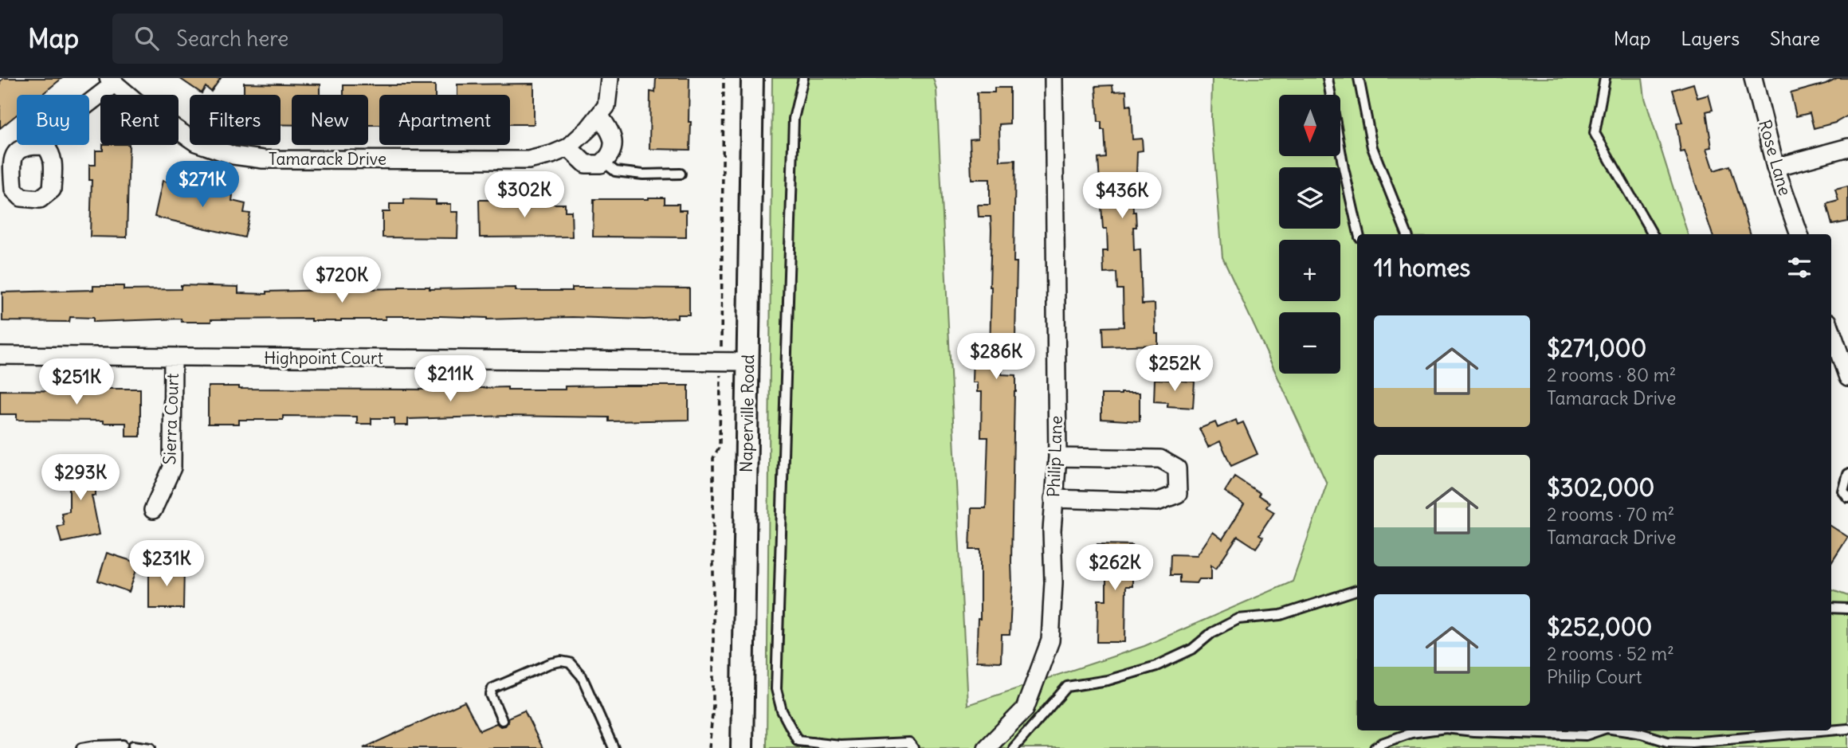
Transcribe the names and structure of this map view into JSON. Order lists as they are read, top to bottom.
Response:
{
  "streets": {
    "street": [
      "Rose Lane",
      "Tamarack Drive",
      "Highpoint Court",
      "Naperville Road",
      "Sierra Court",
      "Philip Lane"
    ]
  },
  "crossings": [
    ["Highpoint Court", "Naperville Road"],
    ["Highpoint Court", "Sierra Court"]
  ],
  "north": "bottom",
  "page": {
    "header": "Map",
    "search": "Search here",
    "nav": ["Map", "Layers", "Share"],
    "map_buttons": ["+", "−"],
    "chip": [
      "Buy",
      "Rent",
      "Filters",
      "New",
      "Apartment"
    ],
    "price": [
      "$271K",
      "$302K",
      "$436K",
      "$720K",
      "$286K",
      "$252K",
      "$211K",
      "$251K",
      "$293K",
      "$231K",
      "$262K"
    ],
    "heading": "11 homes",
    "list": [
      {
        "name": "$271,000",
        "note": "2 rooms · 80 m² · Tamarack Drive"
      },
      {
        "name": "$302,000",
        "note": "2 rooms · 70 m² · Tamarack Drive"
      },
      {
        "name": "$252,000",
        "note": "2 rooms · 52 m² · Philip Court"
      }
    ]
  }
}
